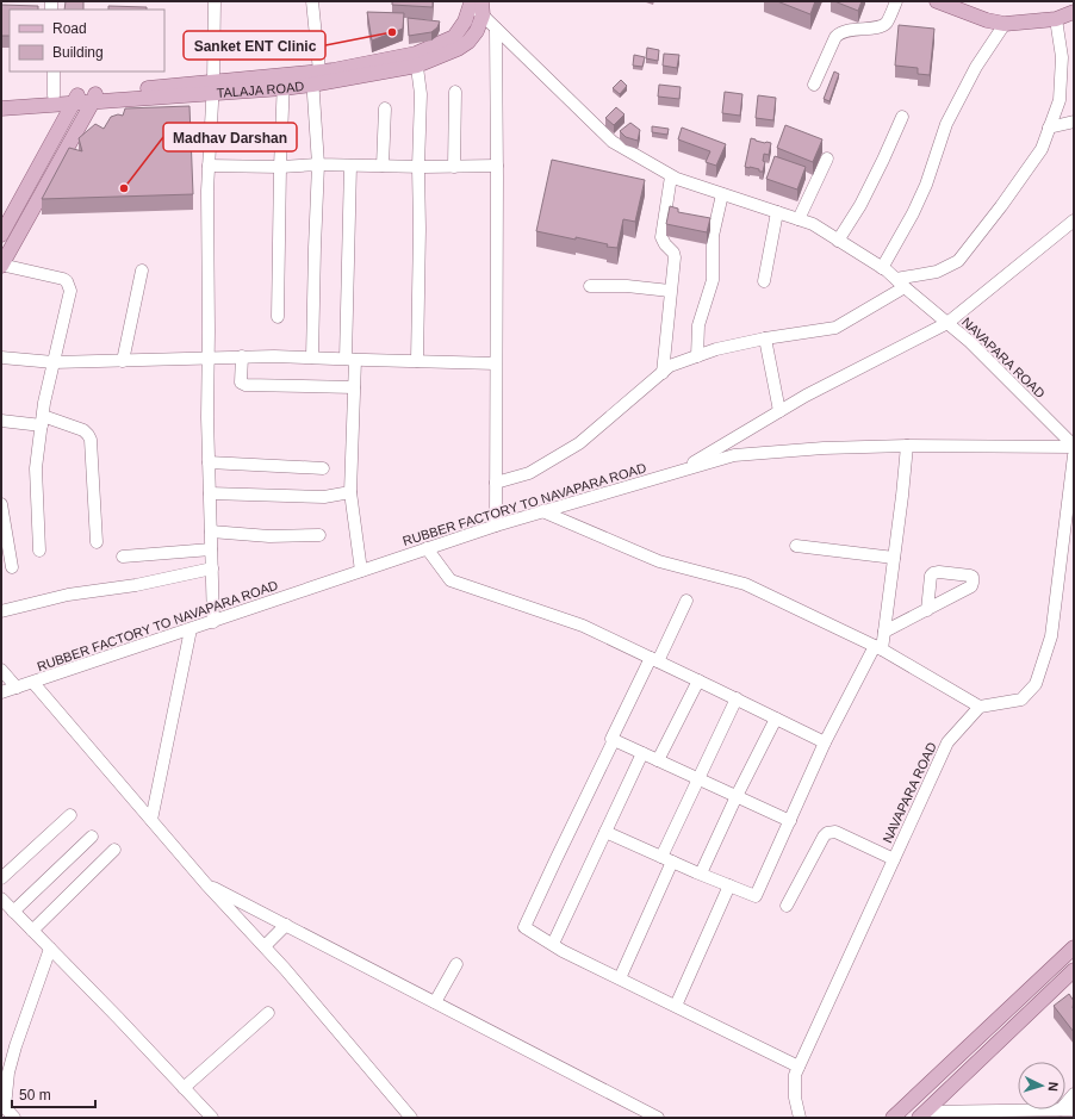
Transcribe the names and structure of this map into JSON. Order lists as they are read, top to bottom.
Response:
{
  "streets": {
    "main road": ["TALAJA ROAD"],
    "street": ["NAVAPARA ROAD", "RUBBER FACTORY TO NAVAPARA ROAD"]
  },
  "crossings": [
    ["NAVAPARA ROAD", "RUBBER FACTORY TO NAVAPARA ROAD"]
  ],
  "places": ["Sanket ENT Clinic", "Madhav Darshan"],
  "legend": ["Road", "Building"],
  "scale_bar": "50 m",
  "north": "right"
}
